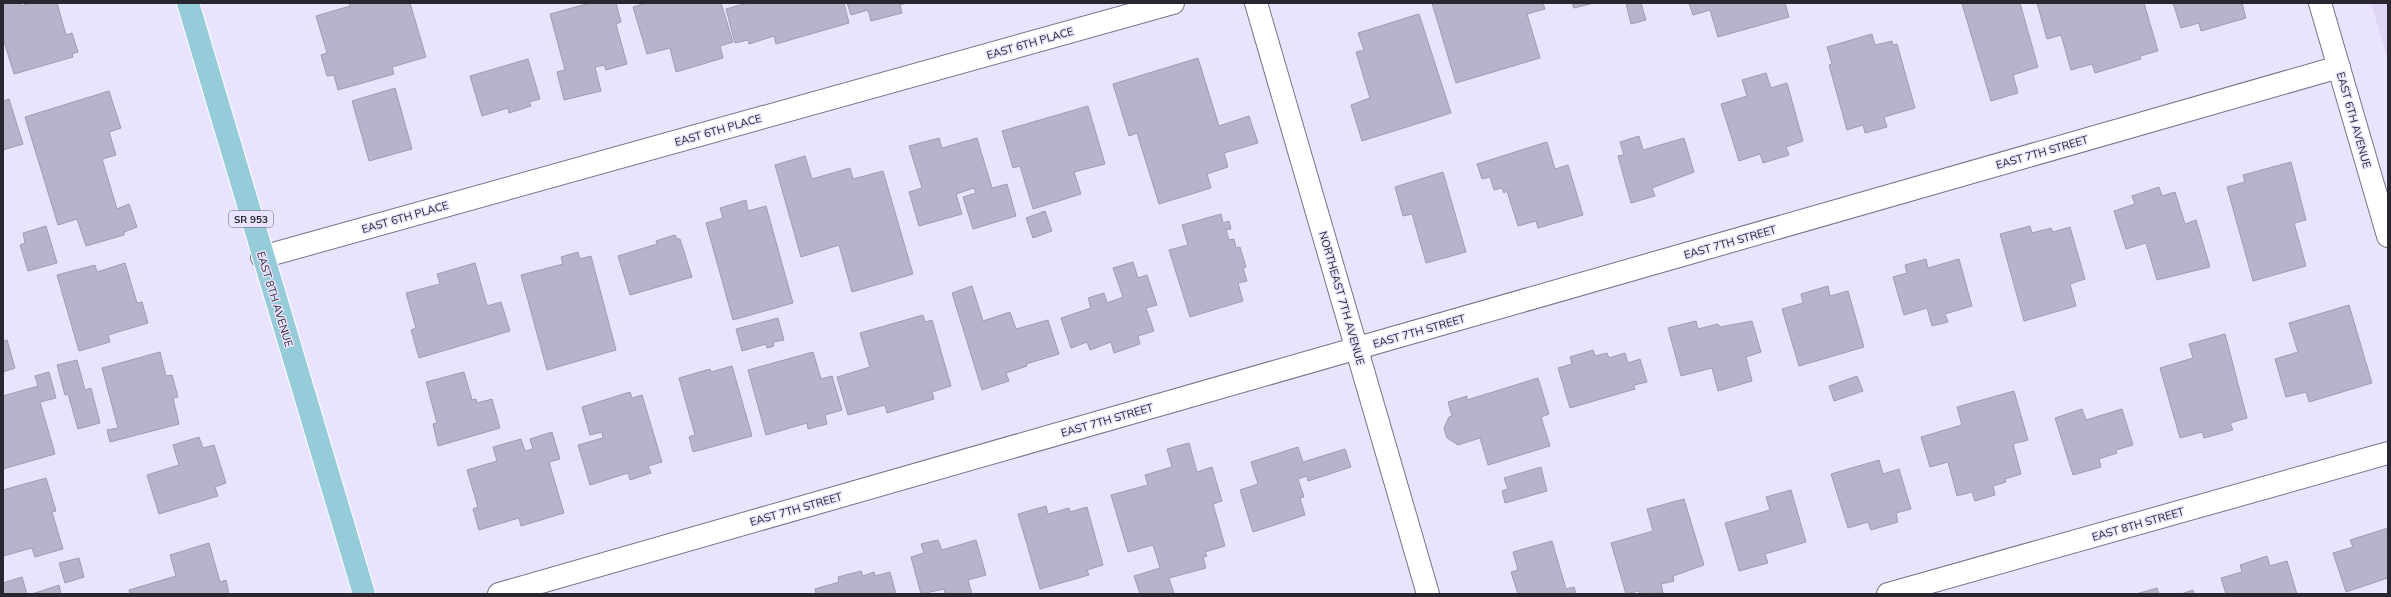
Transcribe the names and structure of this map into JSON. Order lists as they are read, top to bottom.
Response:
{
  "streets": {
    "main road": ["SR 953", "EAST 8TH AVENUE"],
    "street": [
      "EAST 6TH PLACE",
      "EAST 6TH AVENUE",
      "EAST 7TH STREET",
      "NORTHEAST 7TH AVENUE",
      "EAST 8TH STREET"
    ]
  },
  "crossings": [
    ["EAST 6TH PLACE", "EAST 8TH AVENUE"],
    ["EAST 6TH AVENUE", "EAST 7TH STREET"],
    ["EAST 7TH STREET", "NORTHEAST 7TH AVENUE"]
  ]
}
